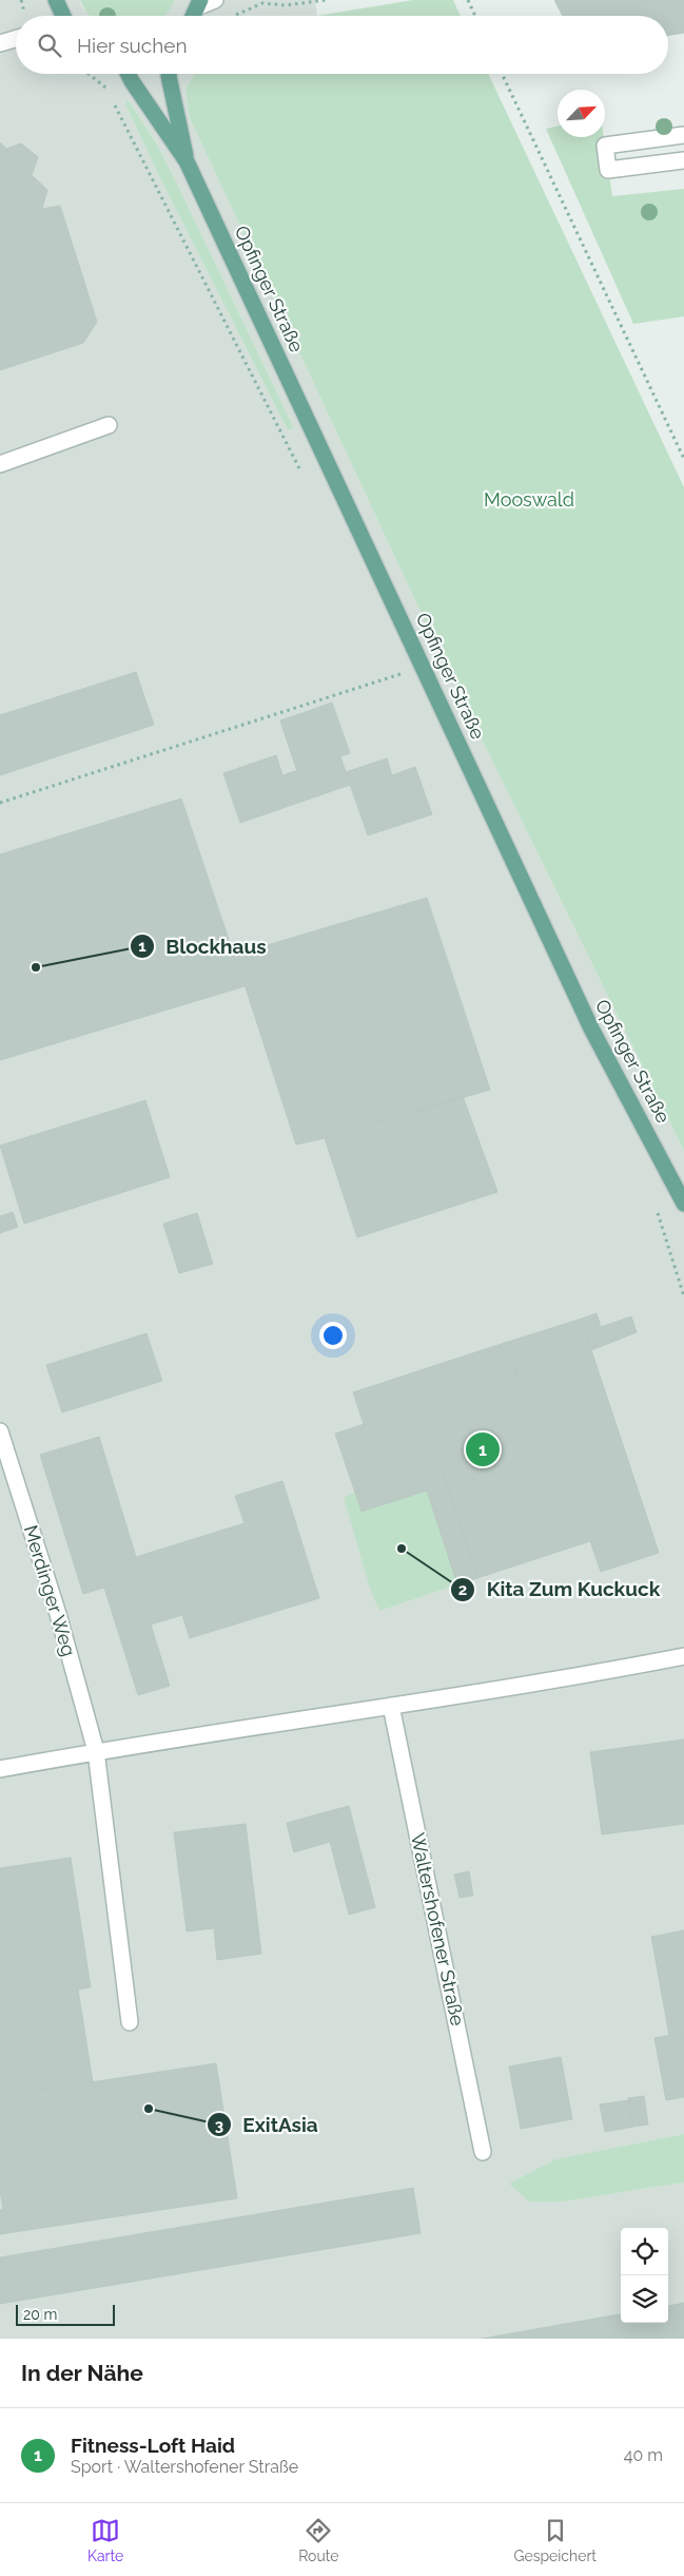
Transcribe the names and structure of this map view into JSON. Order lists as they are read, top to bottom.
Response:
{
  "streets": {
    "main road": ["Opfinger Straße"],
    "street": ["Merdinger Weg", "Waltershofener Straße"]
  },
  "parks": ["Mooswald"],
  "places": ["Blockhaus", "Kita Zum Kuckuck", "ExitAsia"],
  "scale_bar": "20 m",
  "north": "top right",
  "page": {
    "search": "Hier suchen",
    "pins": "1",
    "scale": "20 m",
    "heading": "In der Nähe",
    "list": [
      {
        "mark": "1",
        "name": "Fitness-Loft Haid",
        "note": "Sport · Waltershofener Straße",
        "value": "40 m"
      }
    ],
    "nav": ["Karte", "Route", "Gespeichert"]
  }
}
